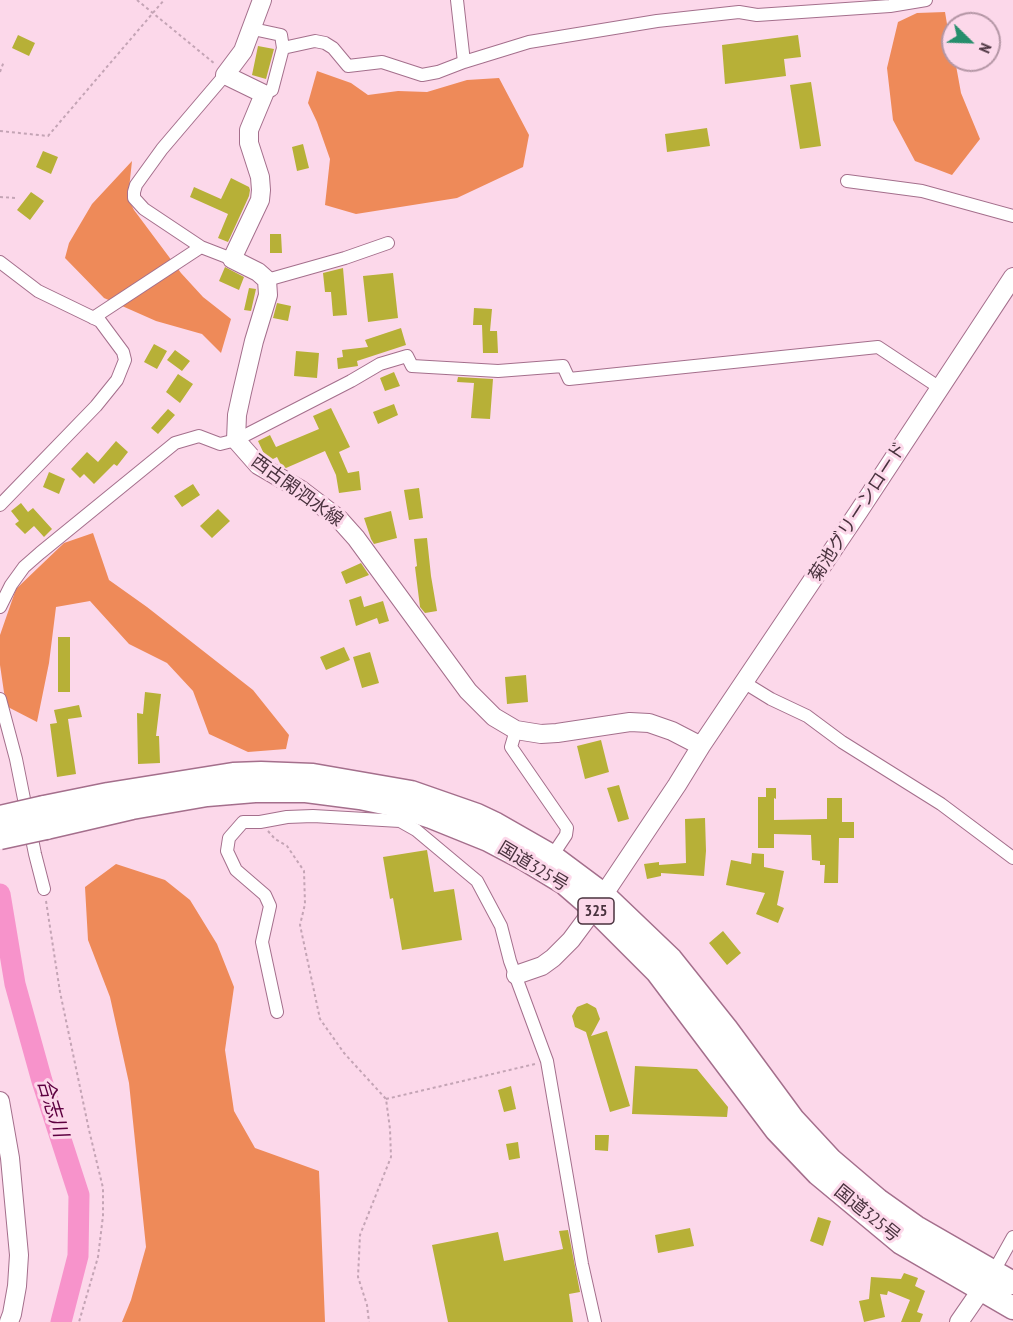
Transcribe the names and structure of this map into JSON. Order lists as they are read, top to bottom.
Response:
{
  "streets": {
    "highway": ["国道325号", "325"],
    "main road": ["西古閑泗水線", "菊池グリーンロード"]
  },
  "crossings": [
    ["西古閑泗水線", "菊池グリーンロード"],
    ["菊池グリーンロード", "国道325号"]
  ],
  "water": ["合志川"],
  "north": "bottom right"
}
